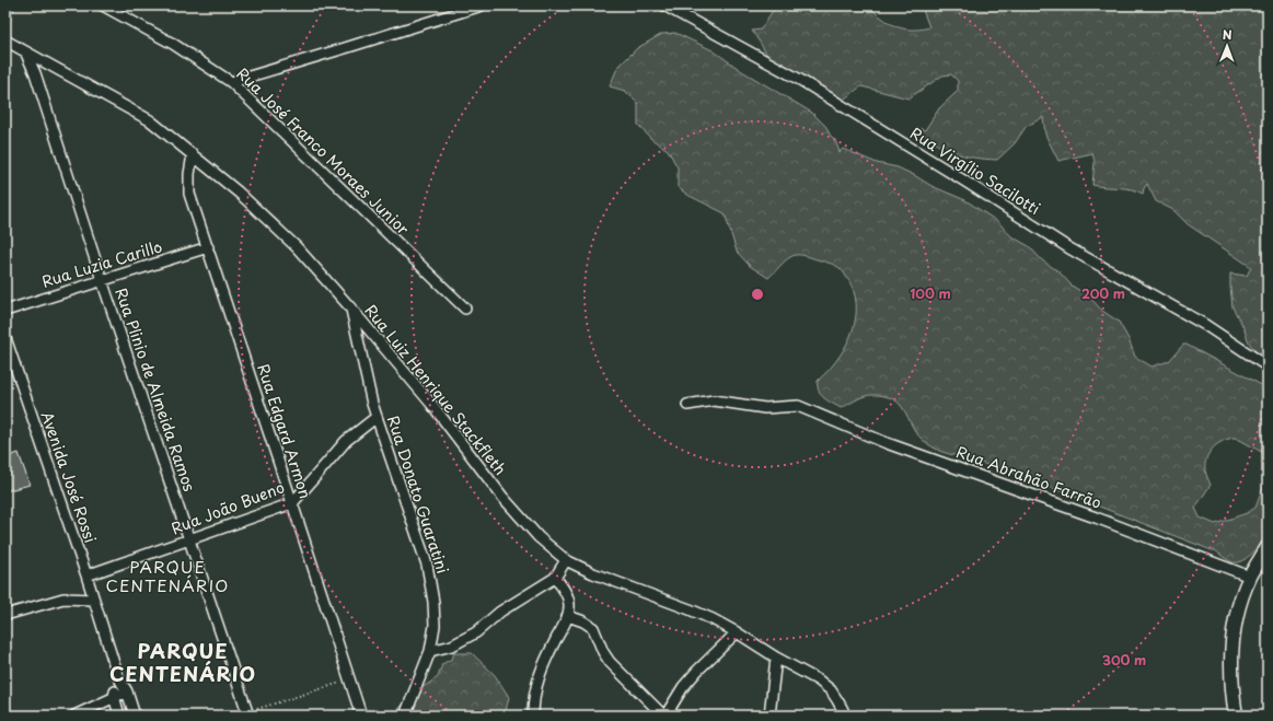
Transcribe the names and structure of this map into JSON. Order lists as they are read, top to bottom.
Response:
{
  "streets": {
    "street": [
      "Rua José Franco Moraes Junior",
      "Rua Virgílio Sacilotti",
      "Rua Luzia Carillo",
      "Rua Plinio de Almeida Ramos",
      "Rua Luiz Henrique Stackfleth",
      "Rua Edgard Armon",
      "Avenida José Rossi",
      "Rua Abrahão Farrão",
      "Rua Donato Guaratini",
      "Rua João Bueno"
    ]
  },
  "crossings": [
    ["Rua Luzia Carillo", "Rua Plinio de Almeida Ramos"],
    ["Rua Luzia Carillo", "Rua Edgard Armon"],
    ["Rua Plinio de Almeida Ramos", "Rua Luiz Henrique Stackfleth"],
    ["Rua Plinio de Almeida Ramos", "Rua João Bueno"],
    ["Rua Luiz Henrique Stackfleth", "Rua Edgard Armon"],
    ["Rua Luiz Henrique Stackfleth", "Rua Donato Guaratini"],
    ["Rua Edgard Armon", "Rua João Bueno"],
    ["Avenida José Rossi", "Rua João Bueno"],
    ["Rua Donato Guaratini", "Rua João Bueno"]
  ],
  "districts": ["PARQUE CENTENÁRIO", "PARQUE CENTENÁRIO"],
  "north": "top",
  "rings": ["100 m", "200 m", "300 m"]
}
